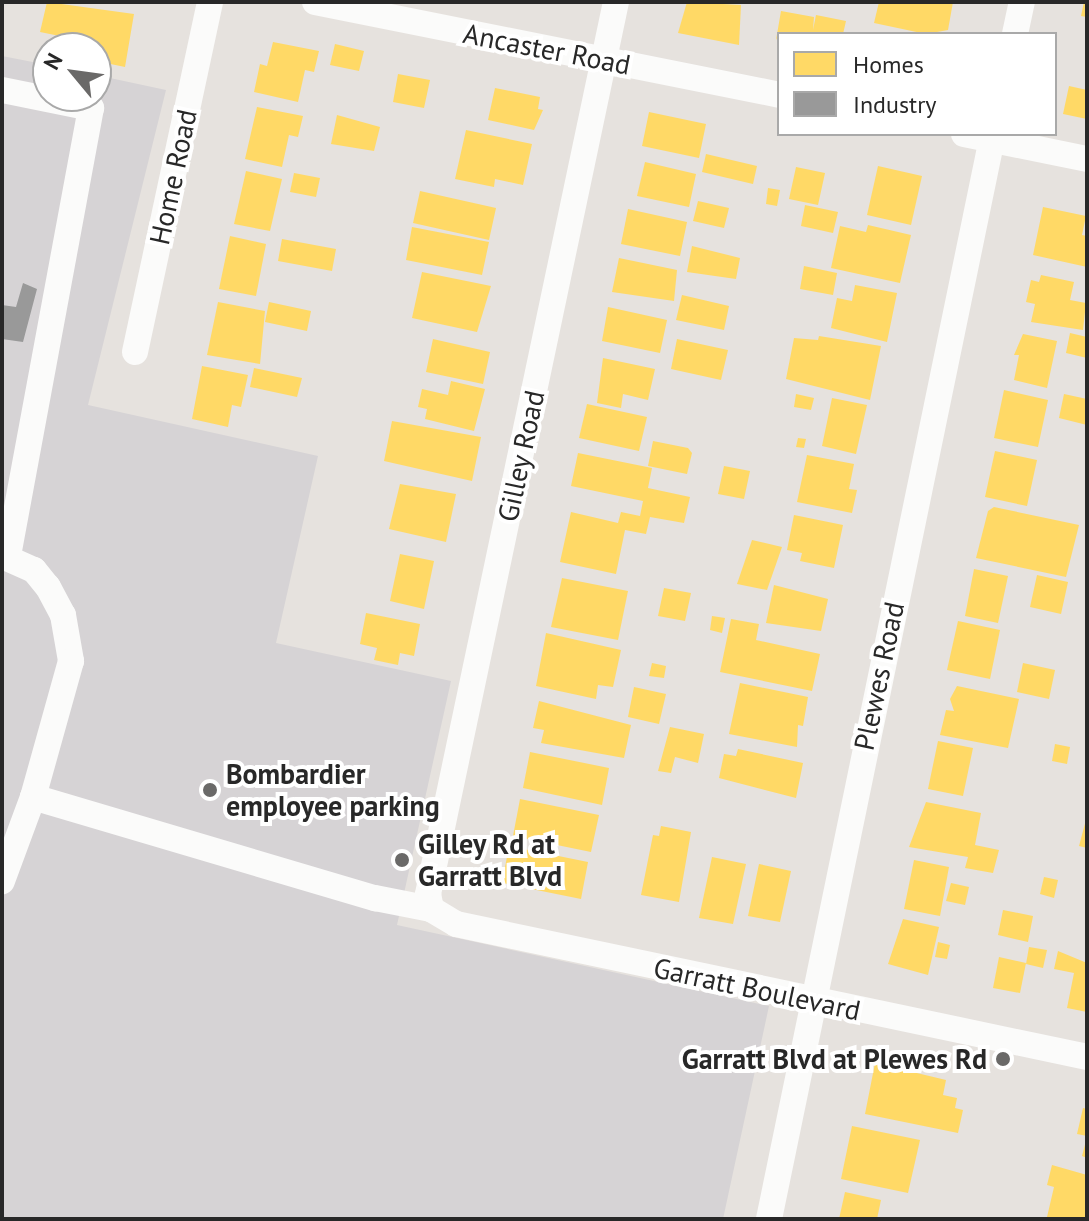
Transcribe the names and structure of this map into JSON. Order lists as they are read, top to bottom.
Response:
{
  "streets": {
    "street": [
      "Ancaster Road",
      "Home Road",
      "Gilley Road",
      "Plewes Road",
      "Garratt Boulevard"
    ]
  },
  "crossings": [
    ["Ancaster Road", "Gilley Road"],
    ["Gilley Road", "Garratt Boulevard"],
    ["Plewes Road", "Garratt Boulevard"]
  ],
  "places": ["Bombardier employee parking", "Gilley Rd at Garratt Blvd", "Garratt Blvd at Plewes Rd"],
  "legend": ["Homes", "Industry"],
  "north": "top left"
}
